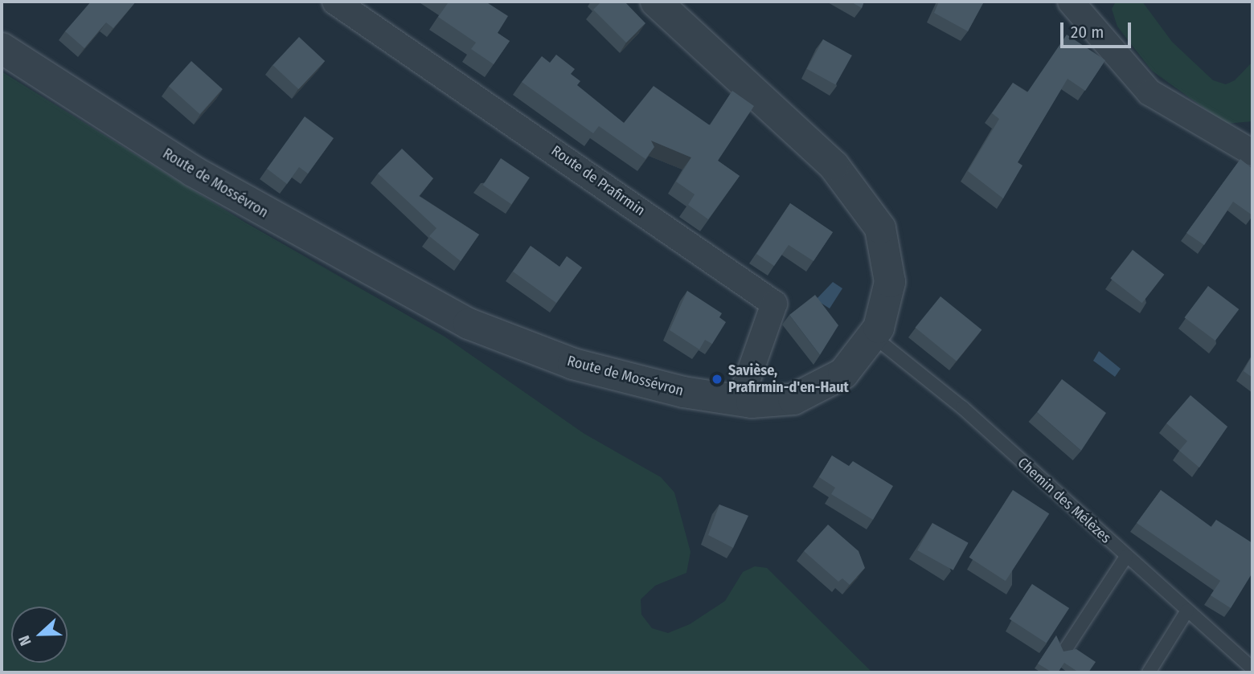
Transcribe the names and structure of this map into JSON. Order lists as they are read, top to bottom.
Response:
{
  "streets": {
    "street": ["Route de Prafirmin", "Route de Mossévron"],
    "lane": ["Chemin des Mélèzes"]
  },
  "crossings": [
    ["Route de Prafirmin", "Route de Mossévron"],
    ["Route de Mossévron", "Chemin des Mélèzes"]
  ],
  "places": ["Savièse, Prafirmin-d'en-Haut"],
  "scale_bar": "20 m",
  "north": "left"
}
